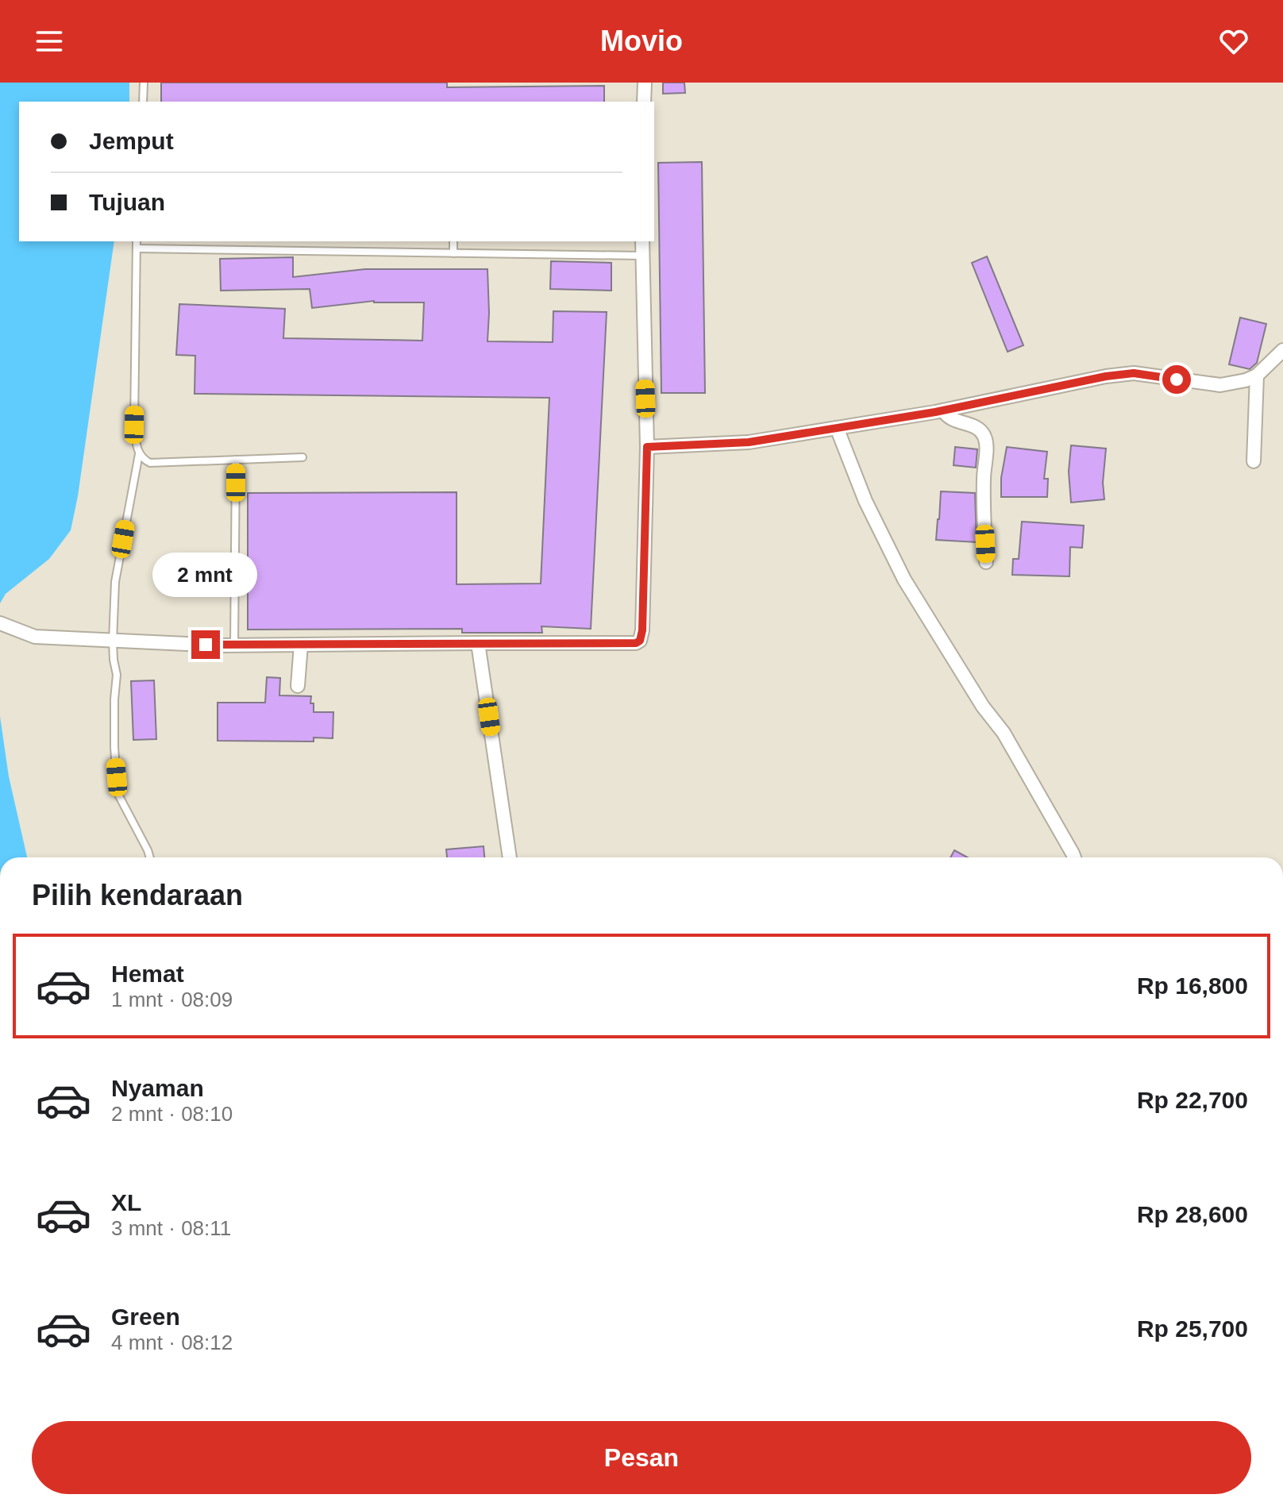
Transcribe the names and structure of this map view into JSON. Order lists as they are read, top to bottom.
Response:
{
  "page": {
    "header": "Movio",
    "banner": ["Jemput", "Tujuan"],
    "bubble": "2 mnt",
    "heading": "Pilih kendaraan",
    "list": [
      {
        "name": "Hemat",
        "note": "1 mnt · 08:09",
        "value": "Rp 16,800"
      },
      {
        "name": "Nyaman",
        "note": "2 mnt · 08:10",
        "value": "Rp 22,700"
      },
      {
        "name": "XL",
        "note": "3 mnt · 08:11",
        "value": "Rp 28,600"
      },
      {
        "name": "Green",
        "note": "4 mnt · 08:12",
        "value": "Rp 25,700"
      }
    ],
    "buttons": "Pesan"
  }
}
